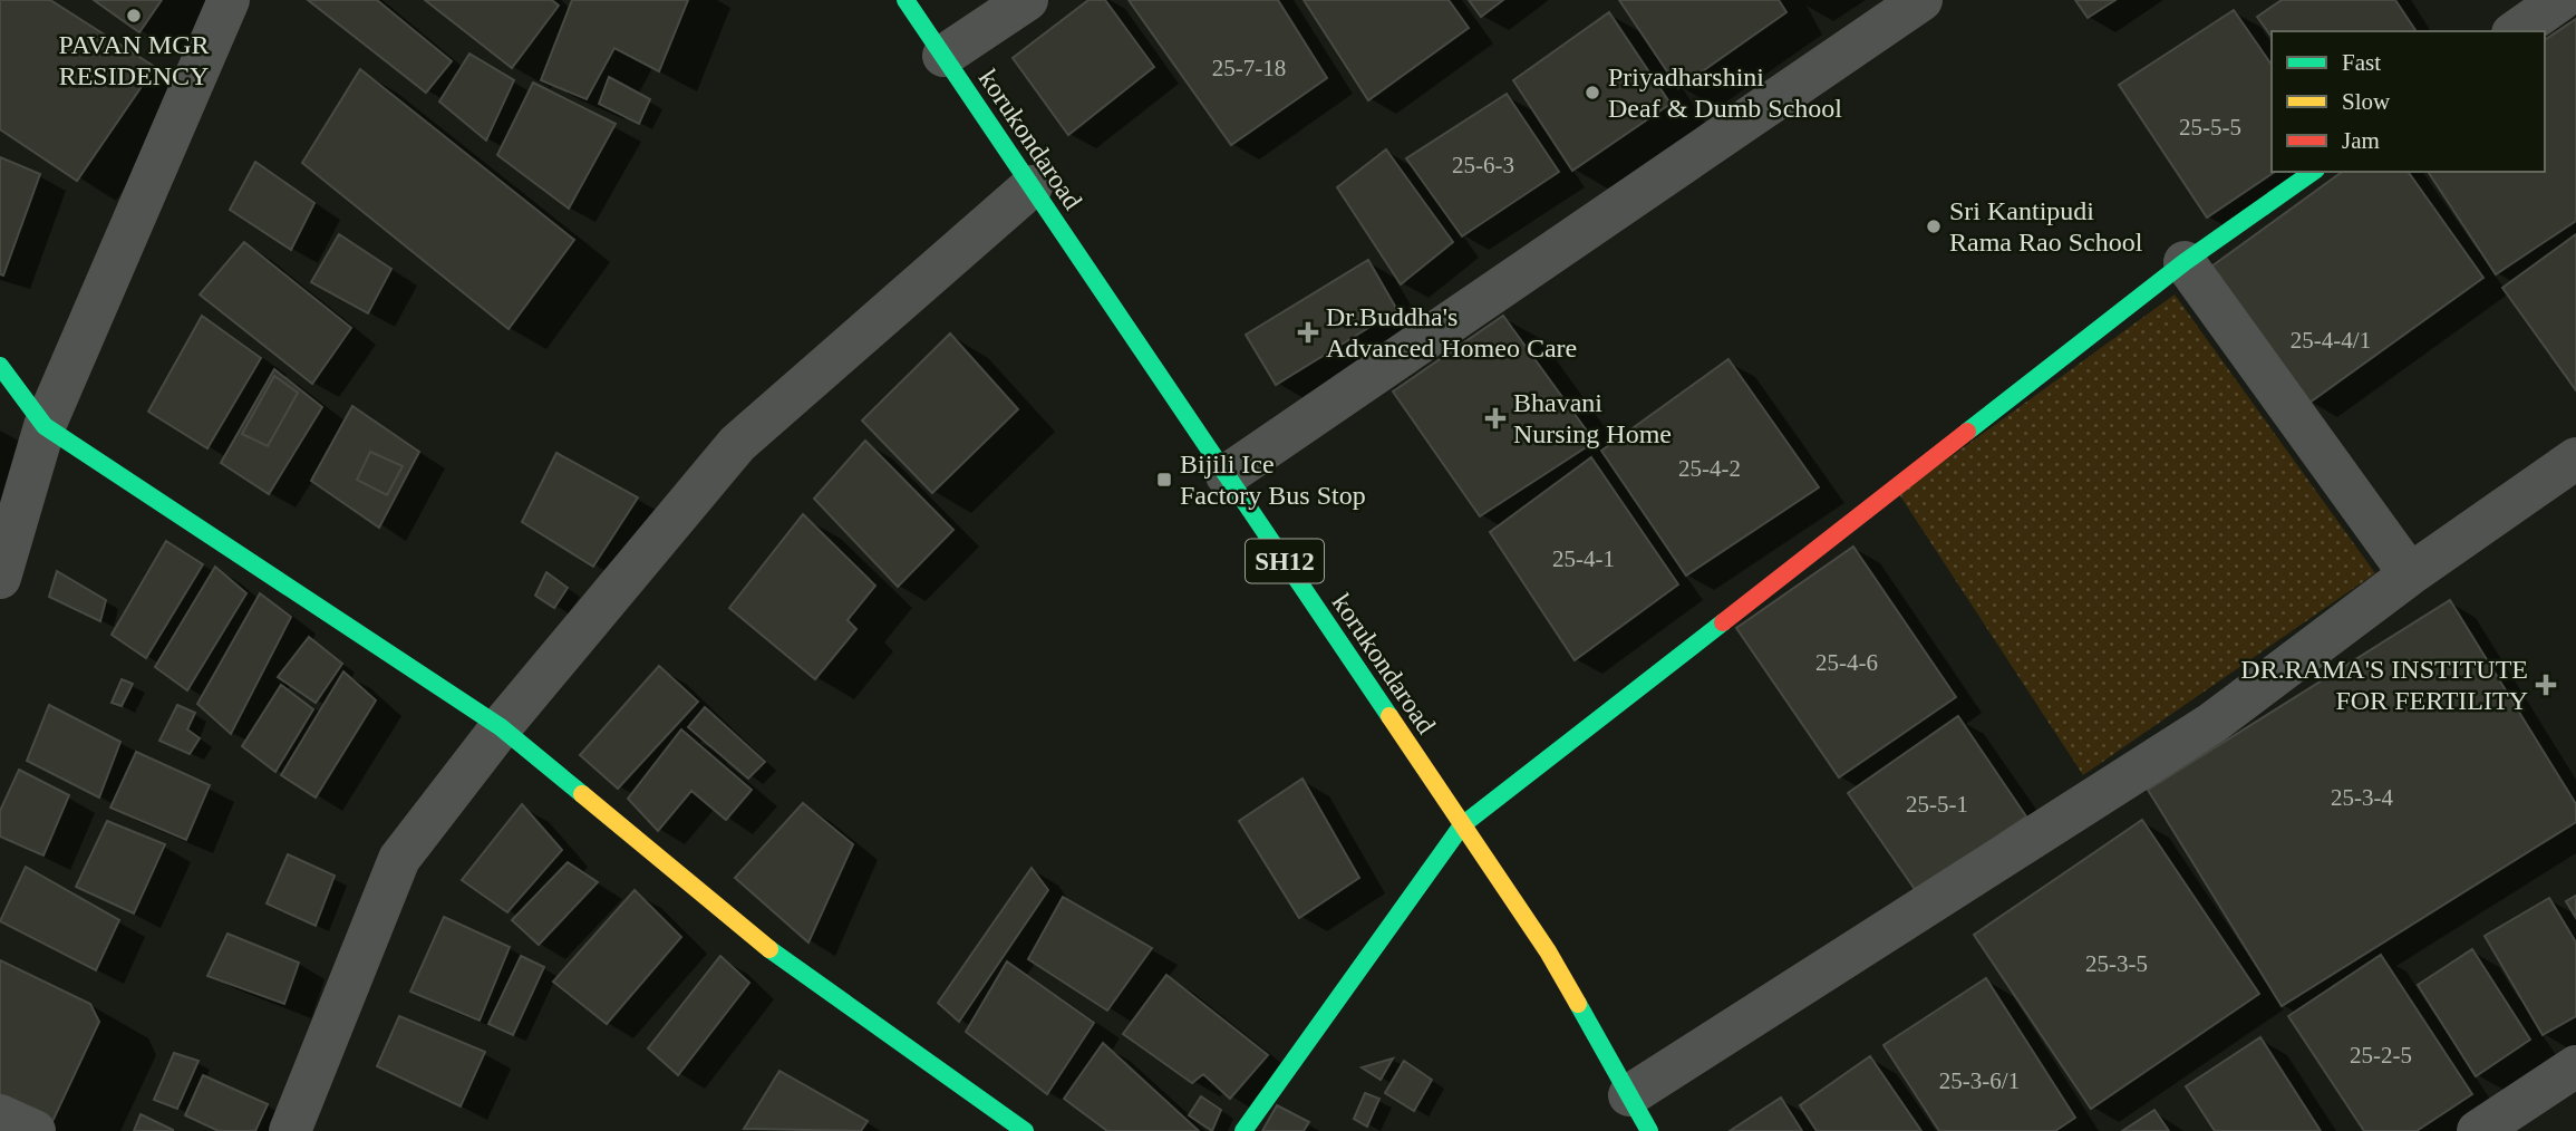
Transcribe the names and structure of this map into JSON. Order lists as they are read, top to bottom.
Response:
{
  "streets": {
    "street": ["korukondaroad", "SH12"]
  },
  "places": {
    "other": ["PAVAN MGR RESIDENCY", "Priyadharshini Deaf & Dumb School", "Sri Kantipudi Rama Rao School"],
    "health": ["Dr.Buddha's Advanced Homeo Care", "Bhavani Nursing Home", "DR.RAMA'S INSTITUTE FOR FERTILITY"],
    "transit": ["Bijili Ice Factory Bus Stop"]
  },
  "house_numbers": [
    "25-7-18",
    "25-5-5",
    "25-6-3",
    "25-4-4/1",
    "25-4-2",
    "25-4-1",
    "25-4-6",
    "25-3-4",
    "25-5-1",
    "25-3-5",
    "25-2-5",
    "25-3-6/1"
  ],
  "legend": ["Fast", "Slow", "Jam"]
}
